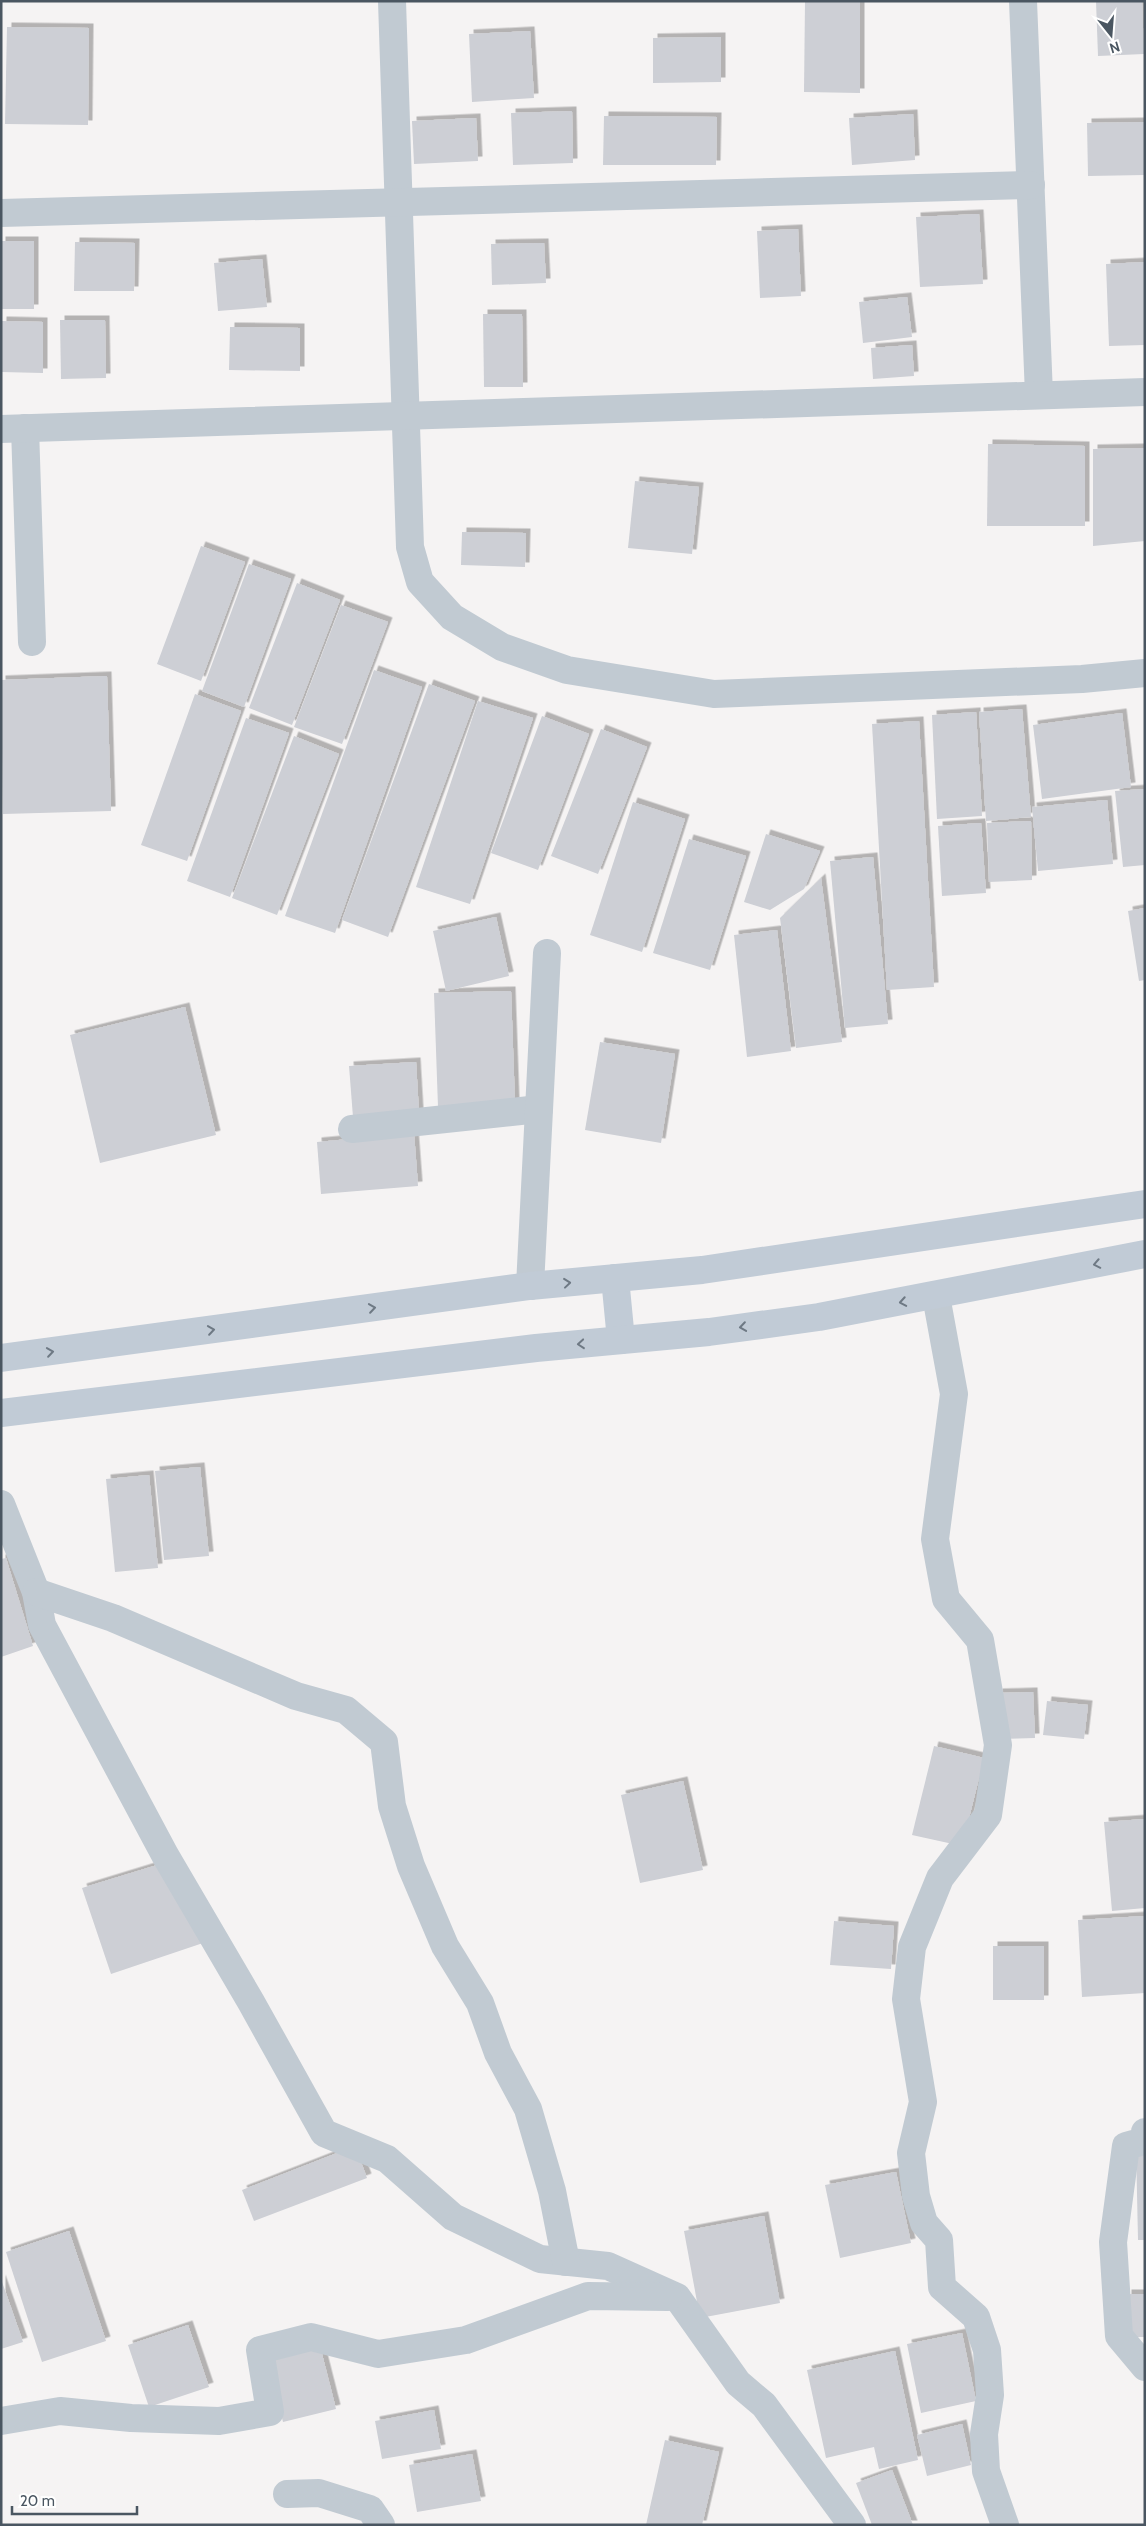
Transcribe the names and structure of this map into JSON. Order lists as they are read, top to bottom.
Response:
{
  "scale_bar": "20 m",
  "north": "bottom"
}
